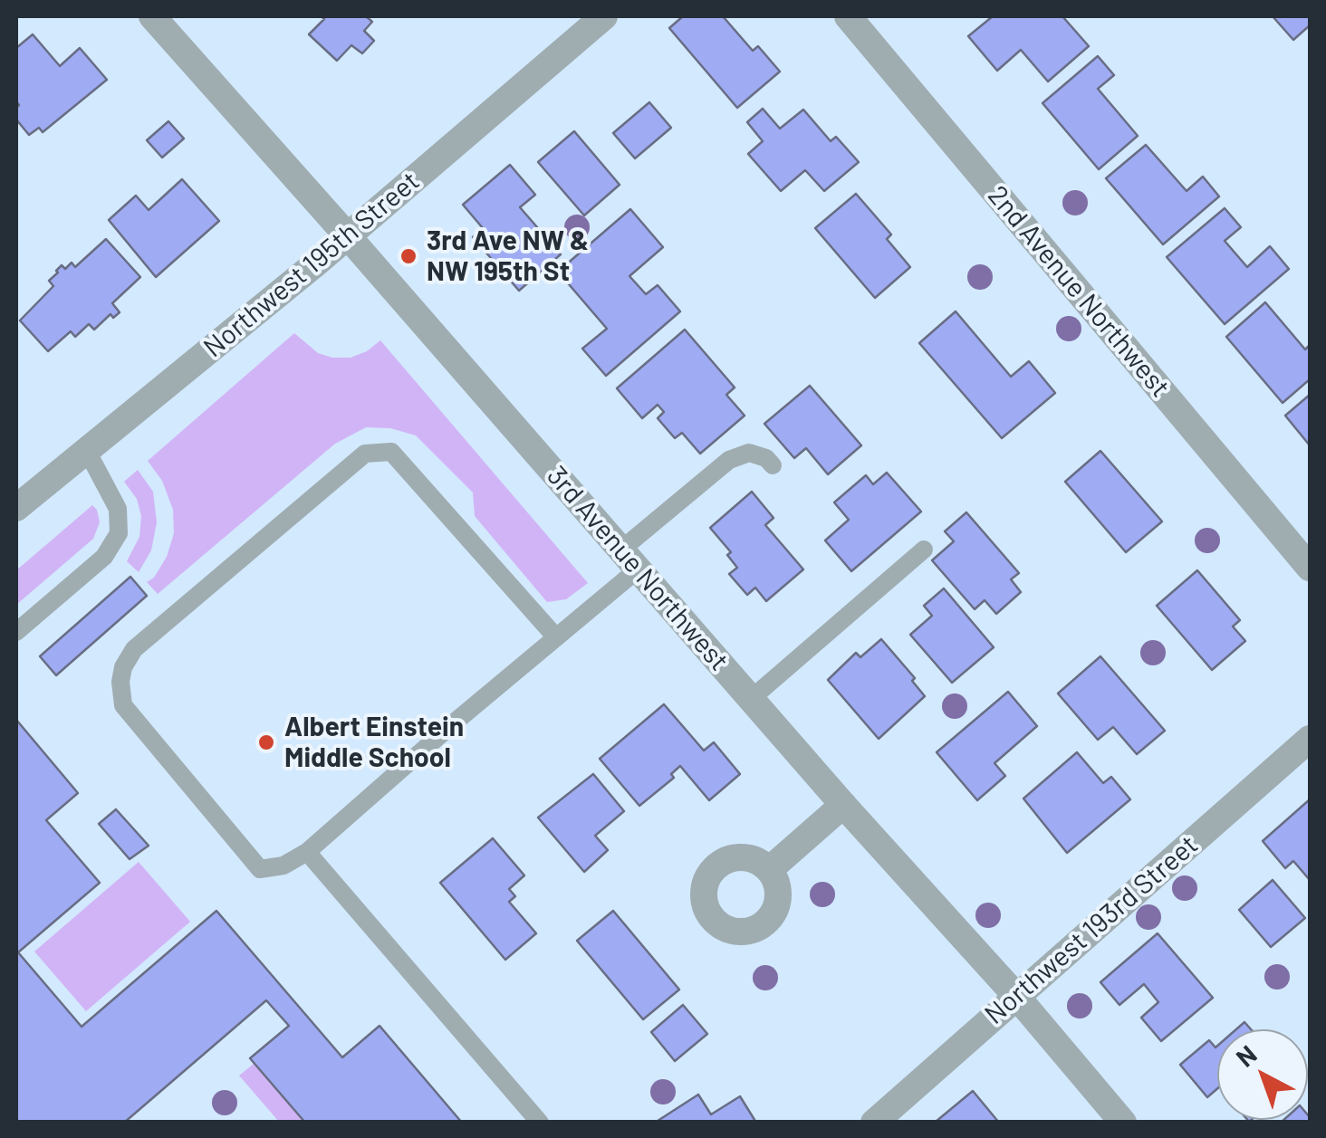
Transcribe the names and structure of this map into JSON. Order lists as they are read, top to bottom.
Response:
{
  "streets": {
    "street": [
      "Northwest 195th Street",
      "2nd Avenue Northwest",
      "3rd Avenue Northwest",
      "Northwest 193rd Street"
    ]
  },
  "crossings": [
    ["Northwest 195th Street", "3rd Avenue Northwest"],
    ["3rd Avenue Northwest", "Northwest 193rd Street"]
  ],
  "places": ["3rd Ave NW & NW 195th St", "Albert Einstein Middle School"],
  "north": "top left"
}
